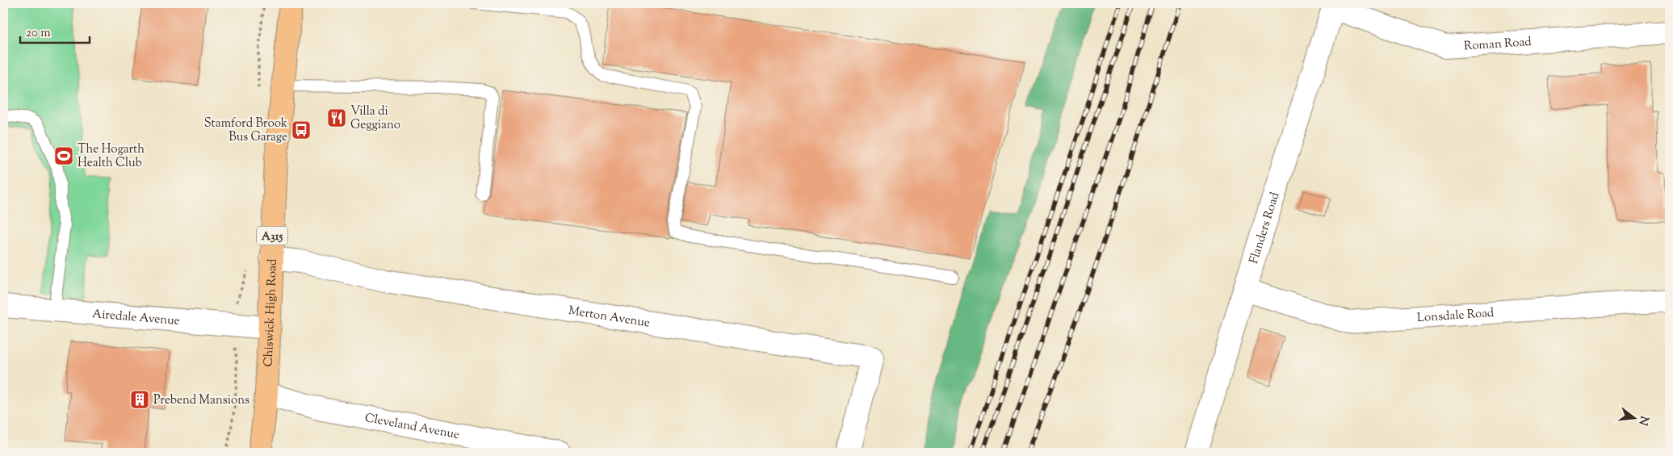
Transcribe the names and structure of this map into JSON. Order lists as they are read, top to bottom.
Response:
{
  "streets": {
    "main road": ["A315", "Chiswick High Road"],
    "street": [
      "Roman Road",
      "Flanders Road",
      "Lonsdale Road",
      "Merton Avenue",
      "Airedale Avenue",
      "Cleveland Avenue"
    ]
  },
  "crossings": [
    ["Roman Road", "Flanders Road"],
    ["Flanders Road", "Lonsdale Road"],
    ["Chiswick High Road", "Merton Avenue"],
    ["Chiswick High Road", "Airedale Avenue"],
    ["Chiswick High Road", "Cleveland Avenue"]
  ],
  "places": {
    "restaurant": ["Villa di Geggiano"],
    "bus stop": ["Stamford Brook Bus Garage"],
    "sports": ["The Hogarth Health Club"],
    "building": ["Prebend Mansions"]
  },
  "scale_bar": "20 m",
  "north": "right"
}
